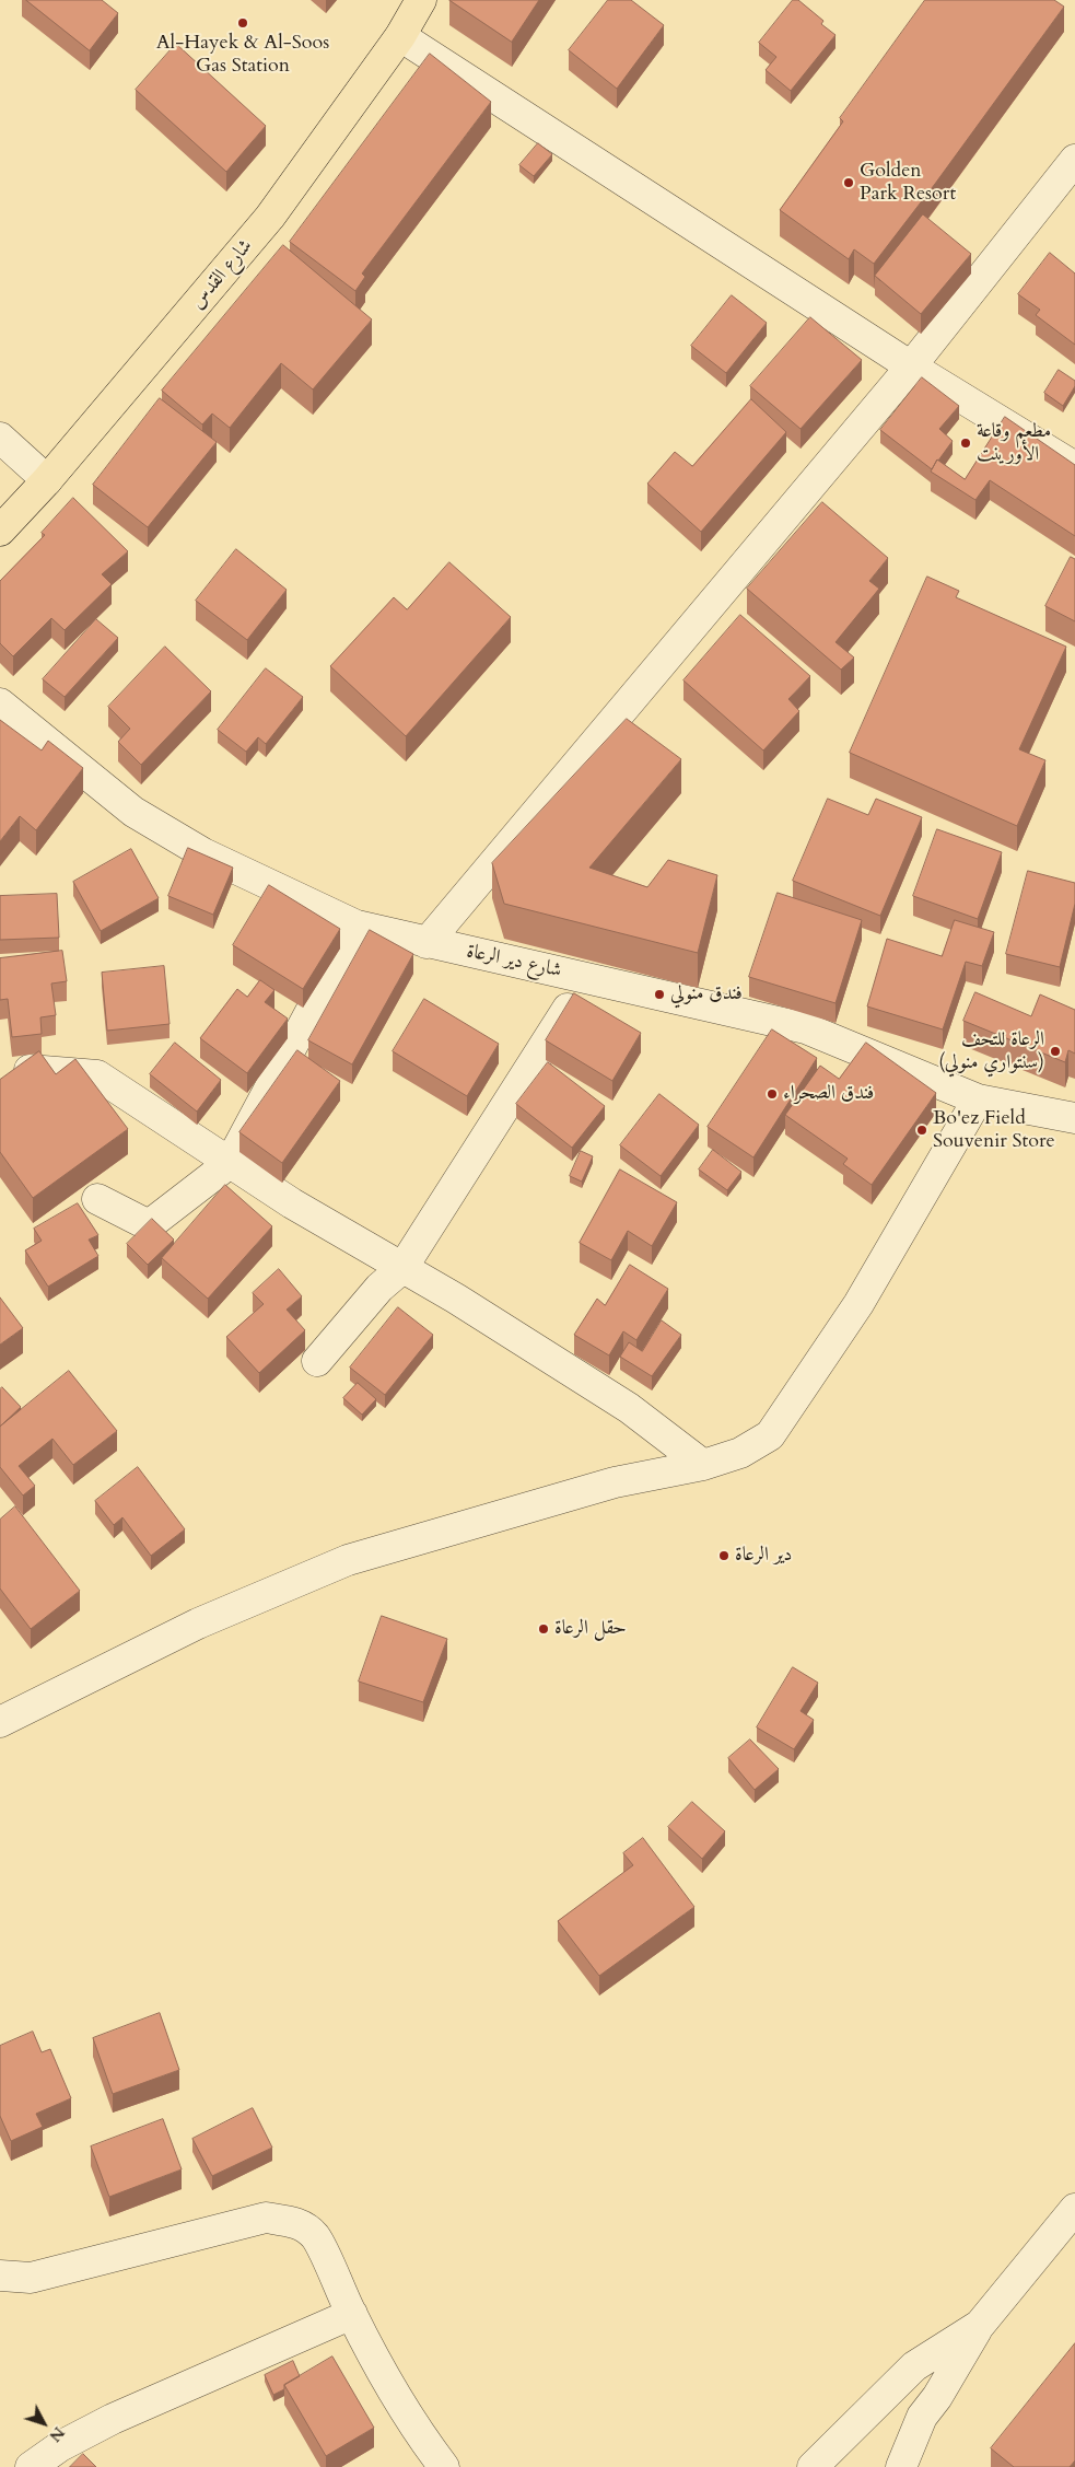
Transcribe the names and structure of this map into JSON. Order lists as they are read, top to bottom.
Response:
{
  "streets": {
    "main road": ["شارع القدس"],
    "street": ["شارع دير الرعاة"]
  },
  "places": [
    "Al-Hayek & Al-Soos Gas Station",
    "Golden Park Resort",
    "مطعم وقاعة الأورينت",
    "فندق منولي",
    "الرعاة للتحف (سنتواري منولي)",
    "فندق الصحراء",
    "Bo'ez Field Souvenir Store",
    "دير الرعاة",
    "حقل الرعاة"
  ],
  "north": "bottom right"
}
